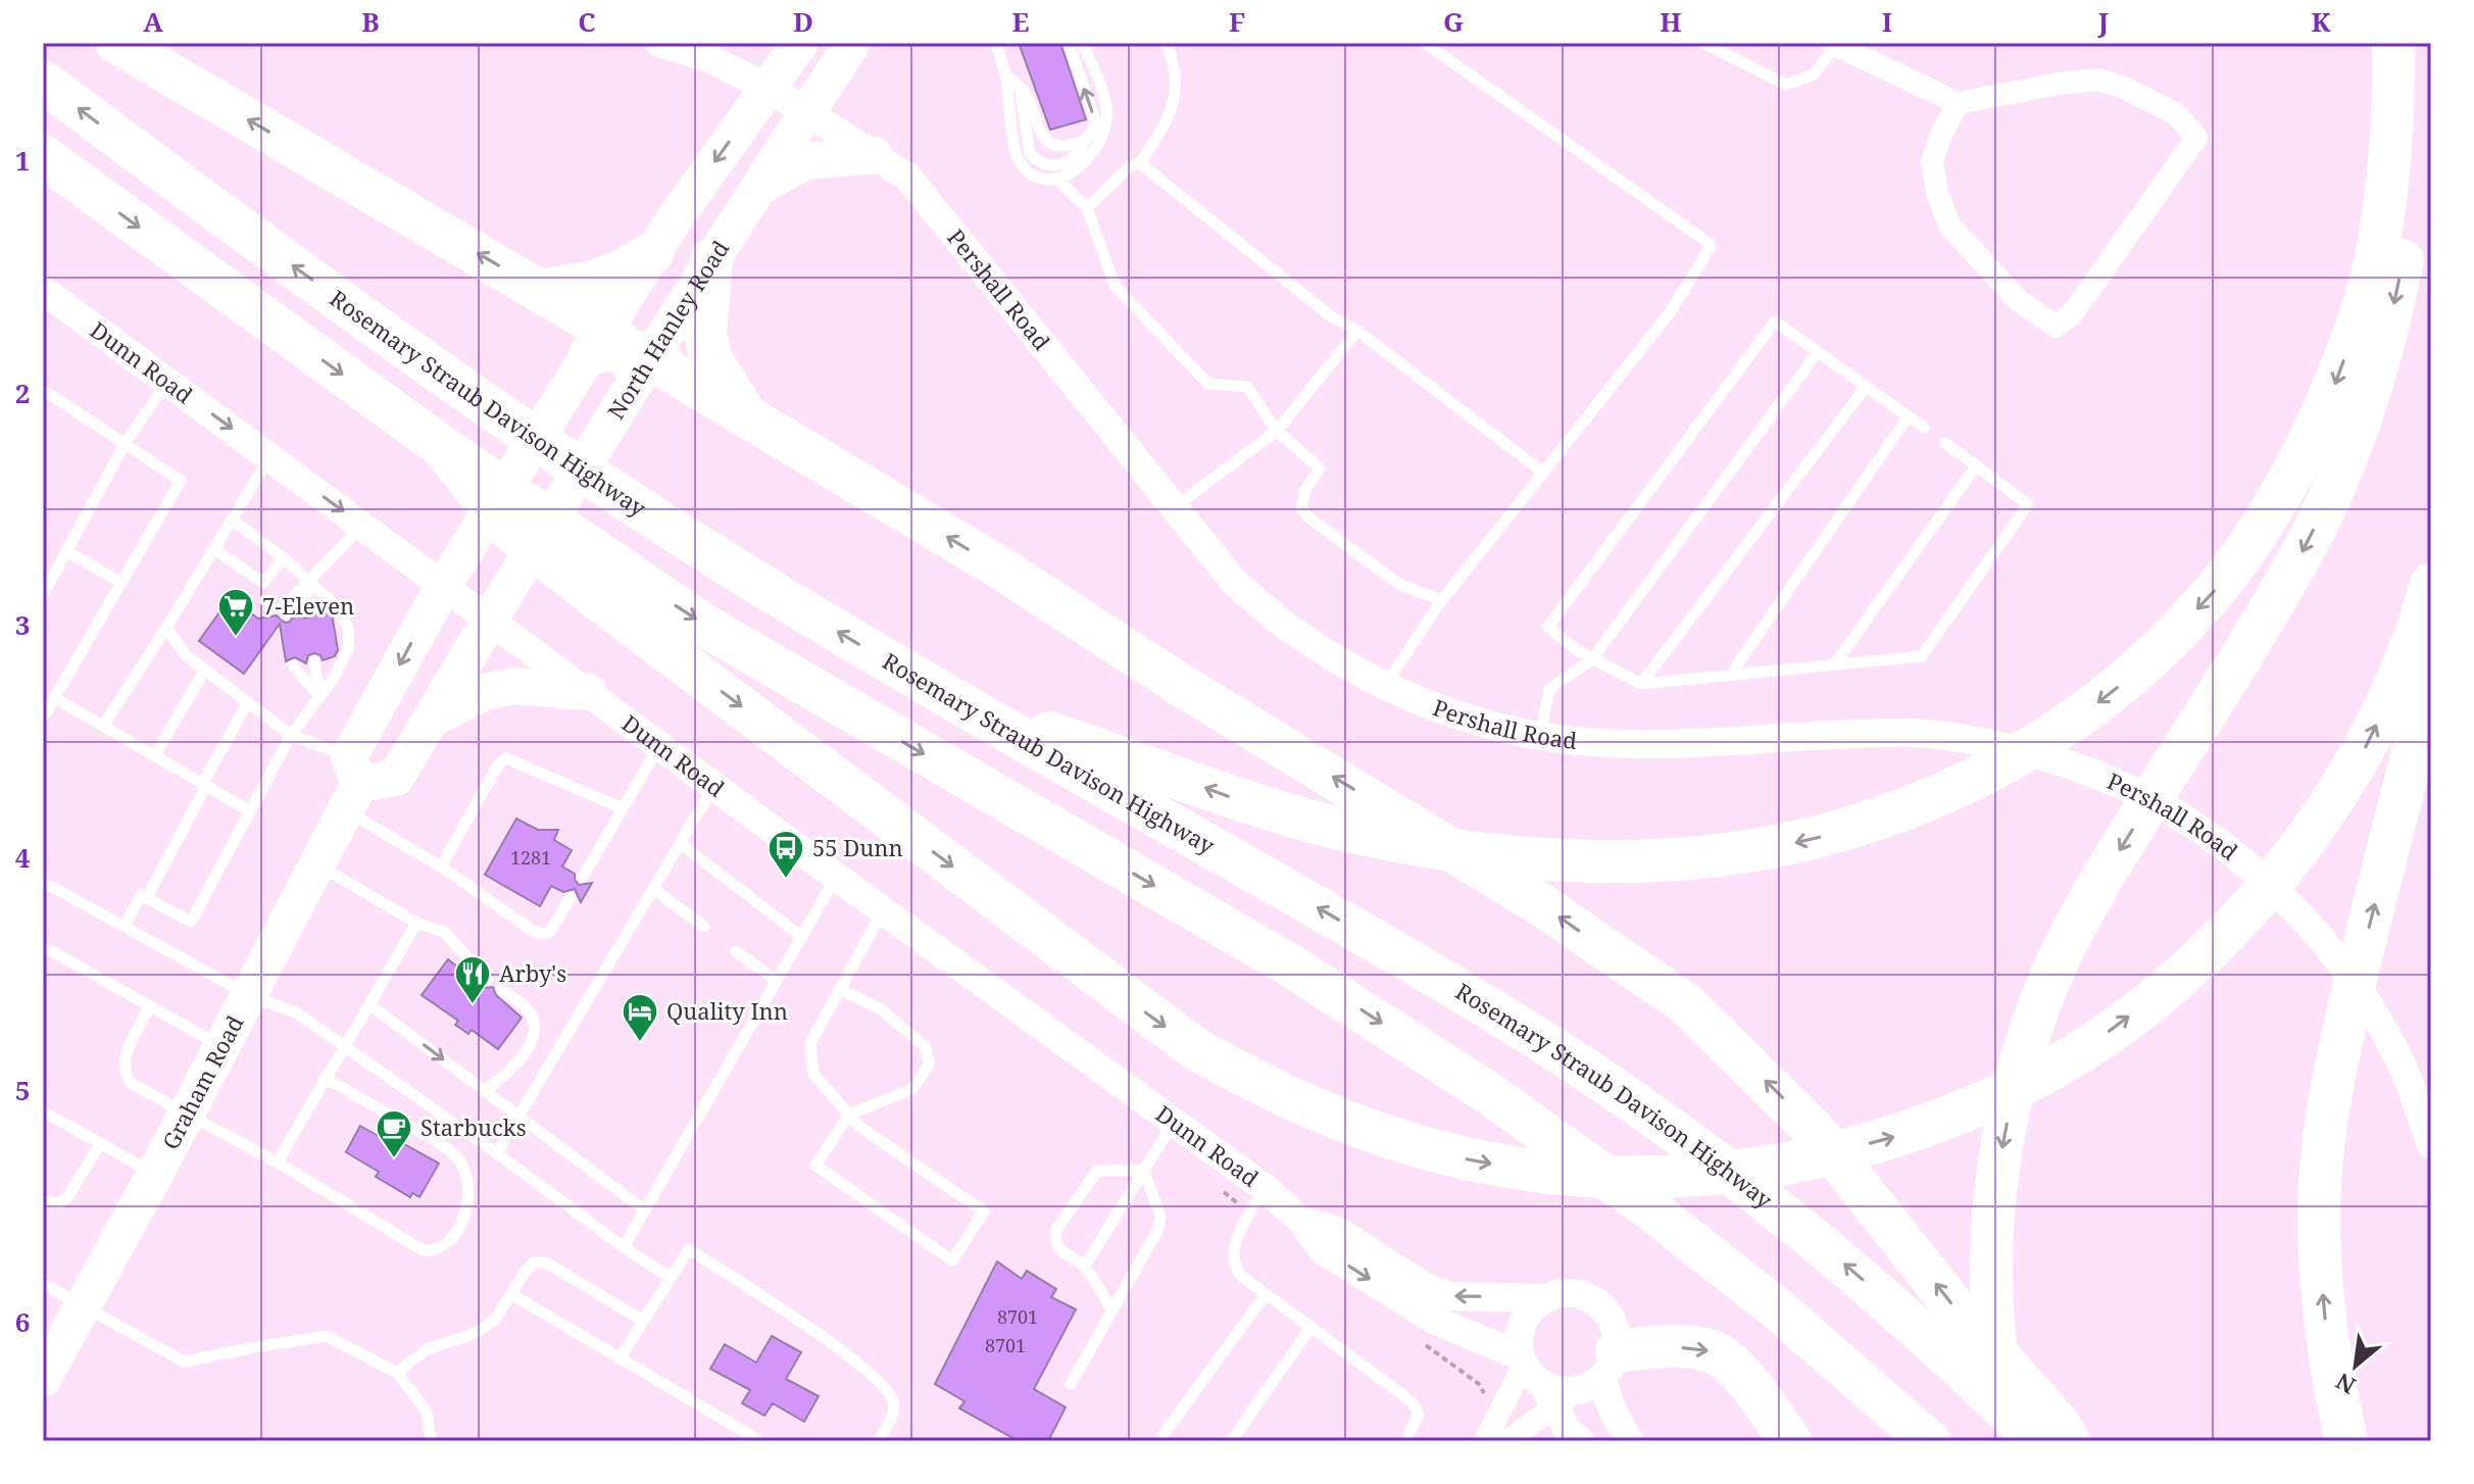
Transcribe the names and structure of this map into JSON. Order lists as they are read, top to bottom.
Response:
{
  "streets": {
    "highway": ["Rosemary Straub Davison Highway"],
    "main road": ["North Hanley Road", "Graham Road"],
    "street": ["Pershall Road", "Dunn Road"]
  },
  "crossings": [
    ["Pershall Road", "North Hanley Road"],
    ["North Hanley Road", "Dunn Road"],
    ["North Hanley Road", "Graham Road"],
    ["Dunn Road", "Graham Road"]
  ],
  "places": {
    "supermarket": ["7-Eleven"],
    "bus stop": ["55 Dunn"],
    "restaurant": ["Arby's"],
    "hotel": ["Quality Inn"],
    "cafe": ["Starbucks"]
  },
  "house_numbers": ["1281", "8701", "8701"],
  "north": "bottom left",
  "grid": {
    "columns": [
      "A",
      "B",
      "C",
      "D",
      "E",
      "F",
      "G",
      "H",
      "I",
      "J",
      "K"
    ],
    "rows": [
      "1",
      "2",
      "3",
      "4",
      "5",
      "6"
    ]
  }
}
